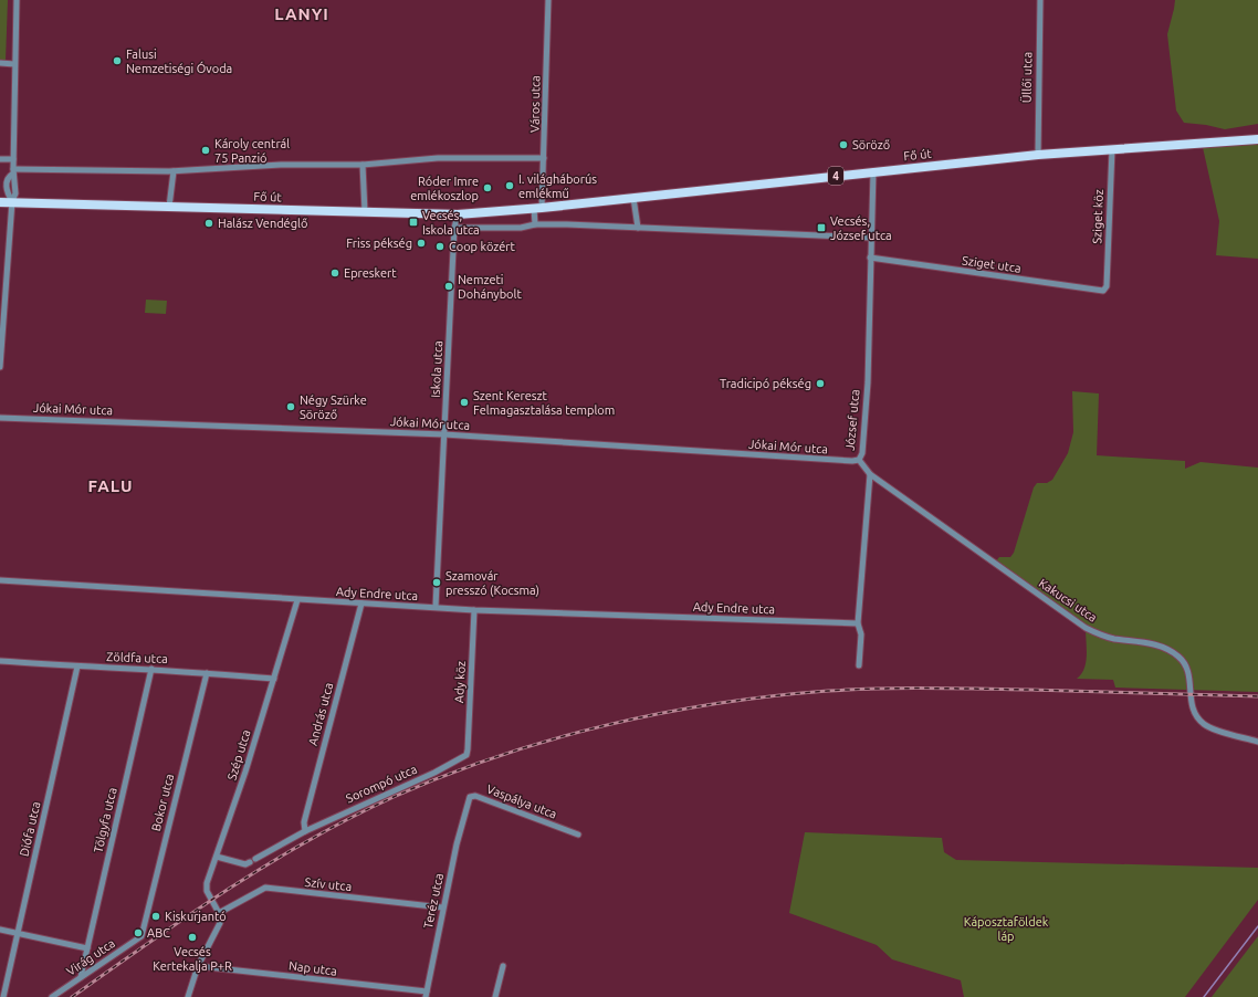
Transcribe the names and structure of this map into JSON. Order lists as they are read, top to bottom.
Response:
{
  "streets": {
    "main road": ["Fő út", "4"],
    "street": [
      "Üllői utca",
      "Város utca",
      "Sziget köz",
      "Sziget utca",
      "Iskola utca",
      "Jókai Mór utca",
      "József utca",
      "Ady Endre utca",
      "Kakucsi utca",
      "Zöldfa utca",
      "Ady köz",
      "András utca",
      "Szép utca",
      "Sorompó utca",
      "Vaspálya utca",
      "Bokor utca",
      "Tölgyfa utca",
      "Diófa utca",
      "Szív utca",
      "Teréz utca",
      "Virág utca",
      "Nap utca"
    ]
  },
  "crossings": [
    ["Üllői utca", "Fő út"],
    ["Város utca", "Fő út"],
    ["Fő út", "Sziget köz"],
    ["Fő út", "Iskola utca"],
    ["Fő út", "József utca"],
    ["Sziget köz", "Sziget utca"],
    ["Sziget utca", "József utca"],
    ["Iskola utca", "Jókai Mór utca"],
    ["Iskola utca", "Ady Endre utca"],
    ["Jókai Mór utca", "József utca"],
    ["József utca", "Kakucsi utca"],
    ["Ady Endre utca", "Ady köz"],
    ["Ady Endre utca", "András utca"],
    ["Ady Endre utca", "Szép utca"],
    ["Zöldfa utca", "Szép utca"],
    ["Zöldfa utca", "Bokor utca"],
    ["Zöldfa utca", "Tölgyfa utca"],
    ["Zöldfa utca", "Diófa utca"],
    ["Ady köz", "Sorompó utca"],
    ["András utca", "Sorompó utca"],
    ["Szép utca", "Szív utca"],
    ["Vaspálya utca", "Teréz utca"],
    ["Bokor utca", "Virág utca"],
    ["Tölgyfa utca", "Virág utca"],
    ["Szív utca", "Teréz utca"],
    ["Teréz utca", "Nap utca"]
  ],
  "districts": ["LANYI", "FALU"],
  "parks": ["Káposztaföldek láp"],
  "places": {
    "other": [
      "Falusi Nemzetiségi Óvoda",
      "Söröző",
      "Károly centrál 75 Panzió",
      "I. világháborús emlékmű",
      "Róder Imre emlékoszlop",
      "Halász Vendéglő",
      "Friss pékség",
      "Coop közért",
      "Epreskert",
      "Nemzeti Dohánybolt",
      "Tradicipó pékség",
      "Szent Kereszt Felmagasztalása templom",
      "Négy Szürke Söröző",
      "Szamovár presszó (Kocsma)",
      "Kiskurjantó",
      "ABC",
      "Vecsés Kertekalja P+R"
    ],
    "transit": ["Vecsés, Iskola utca", "Vecsés, József utca"]
  }
}
